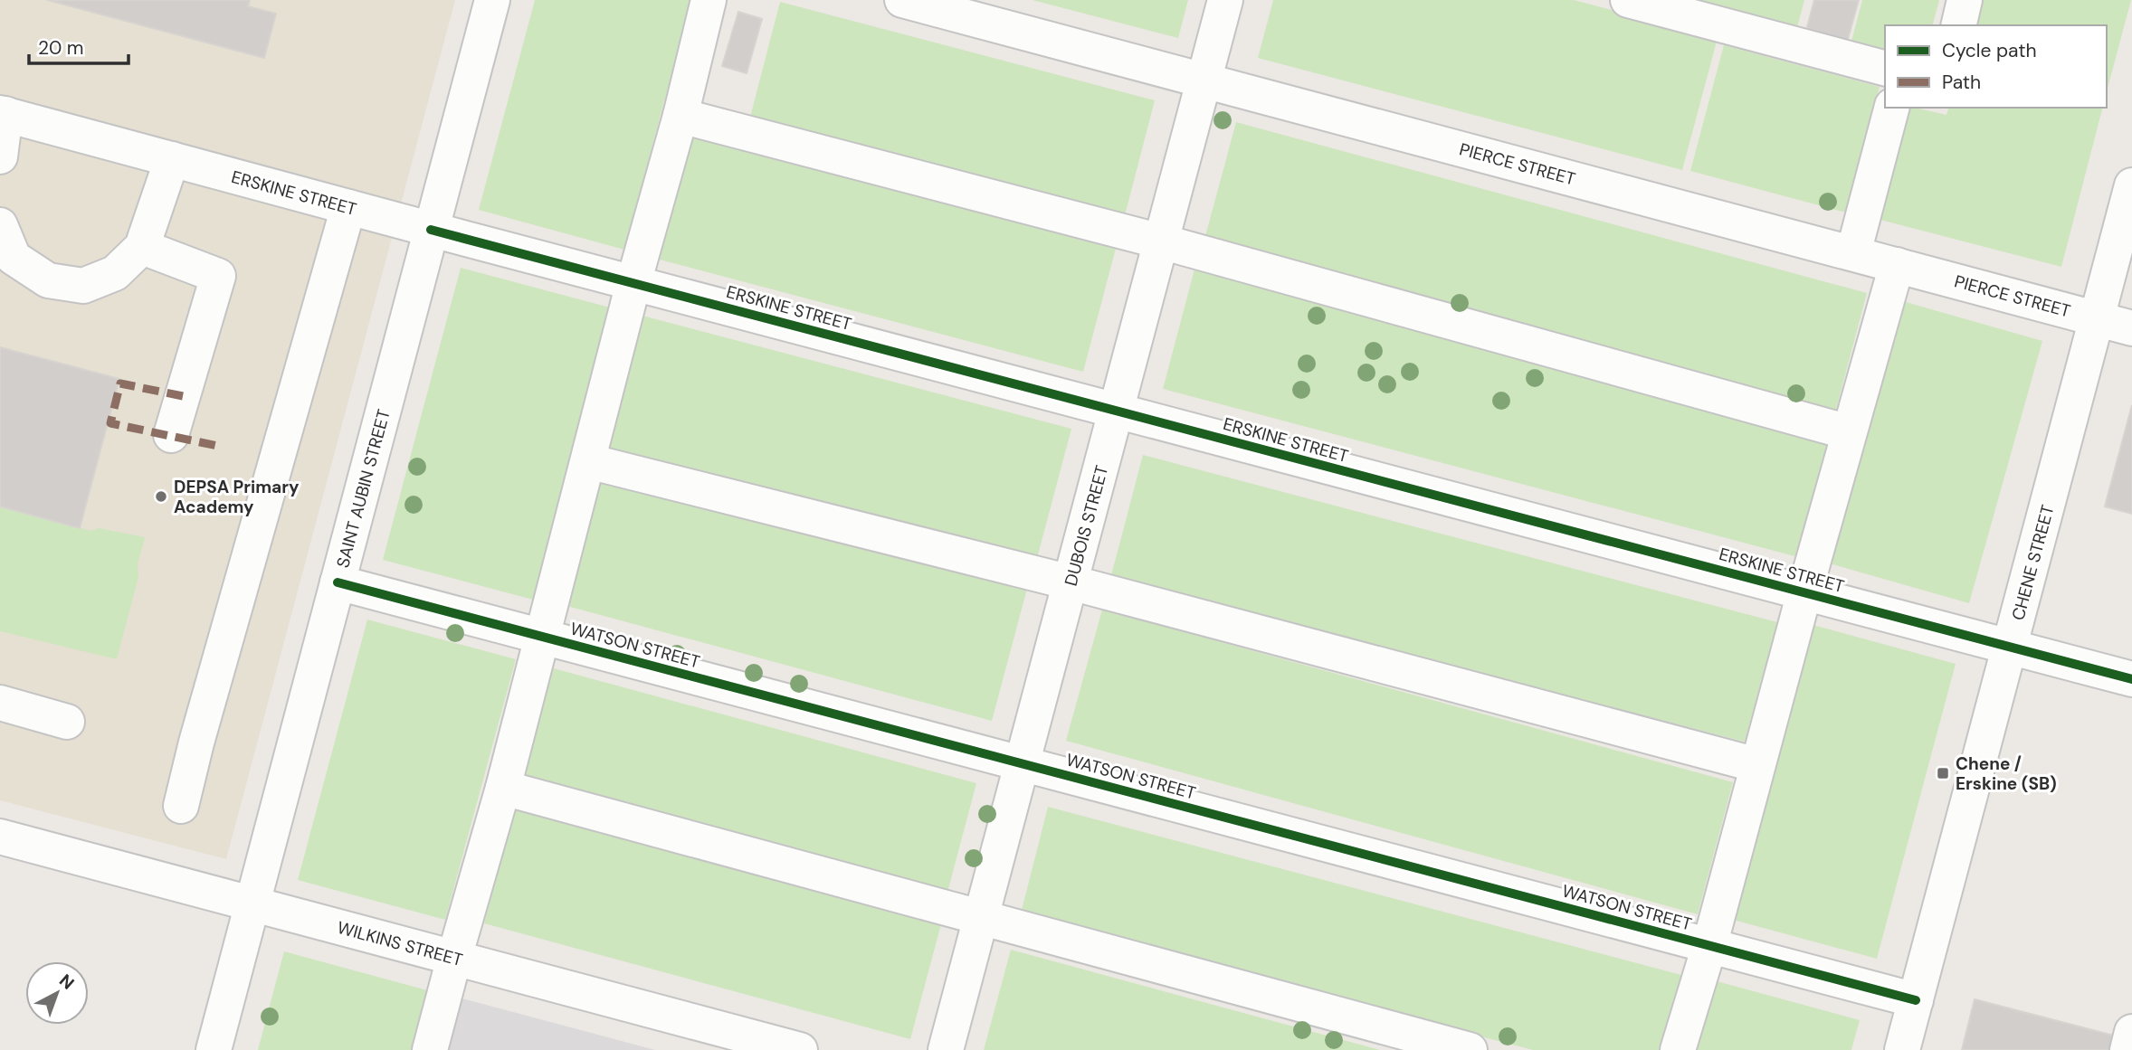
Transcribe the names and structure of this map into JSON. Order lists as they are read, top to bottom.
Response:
{
  "streets": {
    "street": [
      "PIERCE STREET",
      "ERSKINE STREET",
      "SAINT AUBIN STREET",
      "DUBOIS STREET",
      "CHENE STREET",
      "WATSON STREET",
      "WILKINS STREET"
    ]
  },
  "crossings": [
    ["PIERCE STREET", "DUBOIS STREET"],
    ["PIERCE STREET", "CHENE STREET"],
    ["ERSKINE STREET", "SAINT AUBIN STREET"],
    ["ERSKINE STREET", "DUBOIS STREET"],
    ["ERSKINE STREET", "CHENE STREET"],
    ["SAINT AUBIN STREET", "WATSON STREET"],
    ["SAINT AUBIN STREET", "WILKINS STREET"],
    ["DUBOIS STREET", "WATSON STREET"],
    ["CHENE STREET", "WATSON STREET"]
  ],
  "places": {
    "other": ["DEPSA Primary Academy"],
    "transit": ["Chene / Erskine (SB)"]
  },
  "legend": ["Cycle path", "Path"],
  "scale_bar": "20 m",
  "north": "top right"
}
